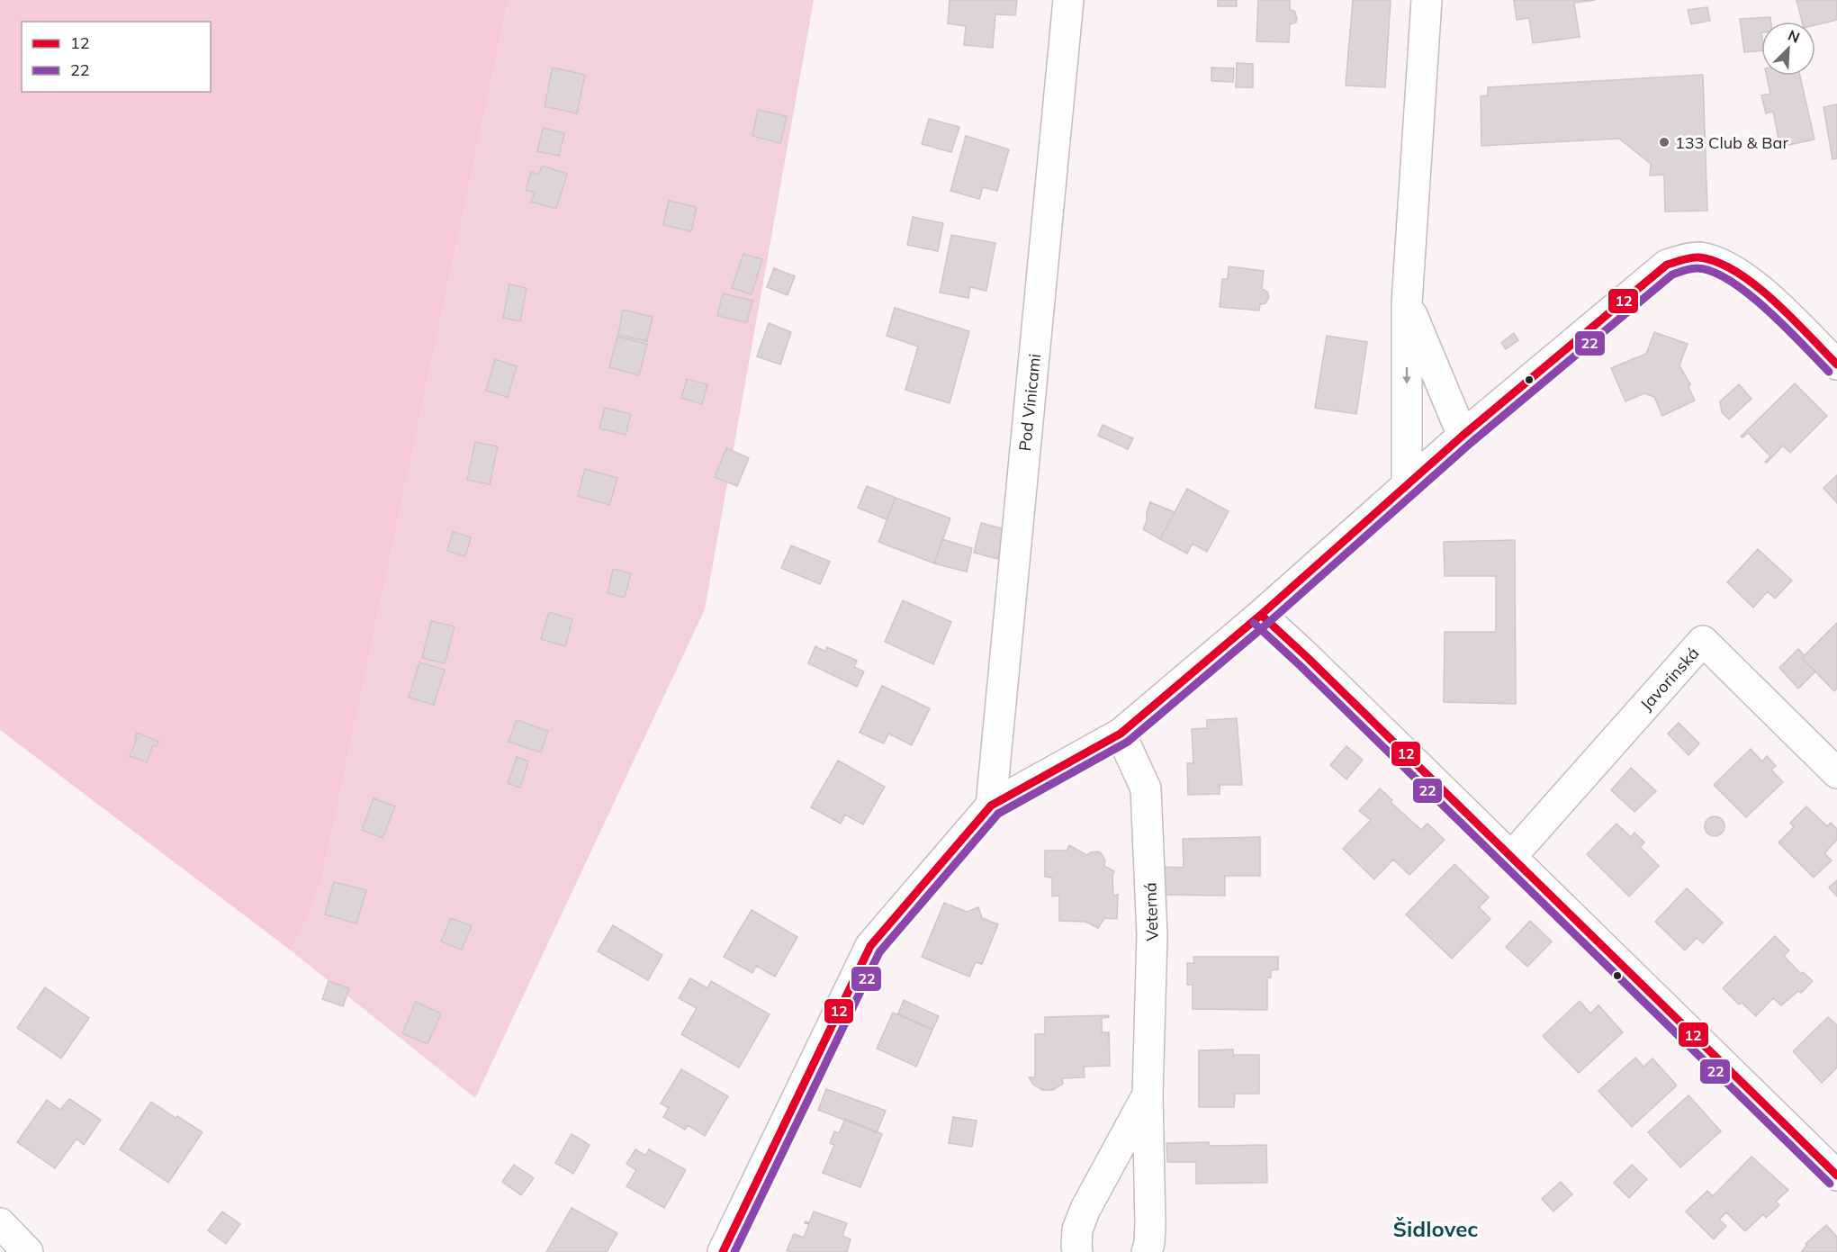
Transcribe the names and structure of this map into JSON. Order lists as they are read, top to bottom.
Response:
{
  "streets": {
    "street": ["Pod Vinicami", "Javorinská", "Veterná"]
  },
  "districts": ["Šidlovec"],
  "places": ["133 Club & Bar"],
  "lines": ["transit line 12", "transit line 22"],
  "legend": ["12", "22"],
  "north": "top right"
}
